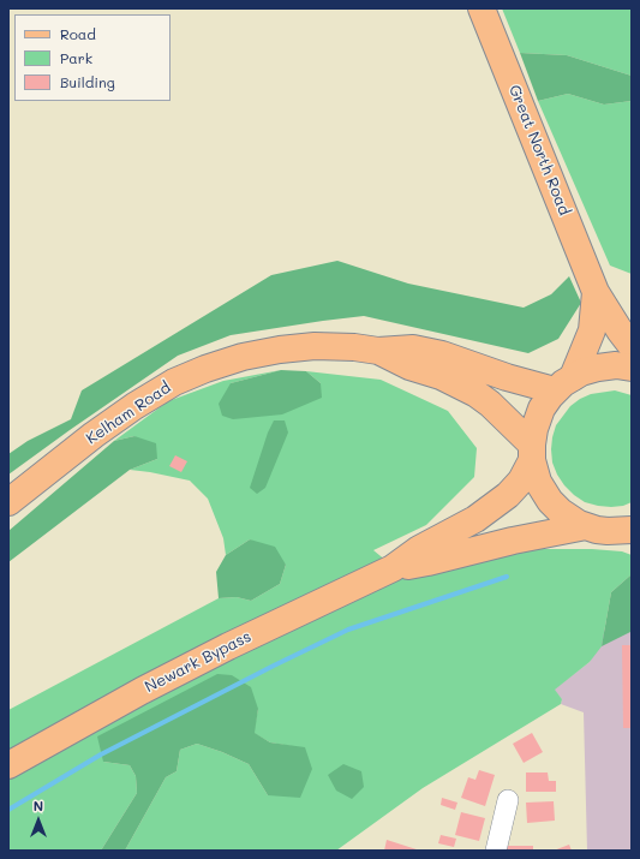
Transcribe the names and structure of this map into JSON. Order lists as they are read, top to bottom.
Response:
{
  "streets": {
    "main road": ["Great North Road", "Kelham Road", "Newark Bypass"]
  },
  "crossings": [
    ["Great North Road", "Kelham Road"],
    ["Great North Road", "Newark Bypass"],
    ["Kelham Road", "Newark Bypass"]
  ],
  "legend": ["Road", "Park", "Building"],
  "north": "top"
}
